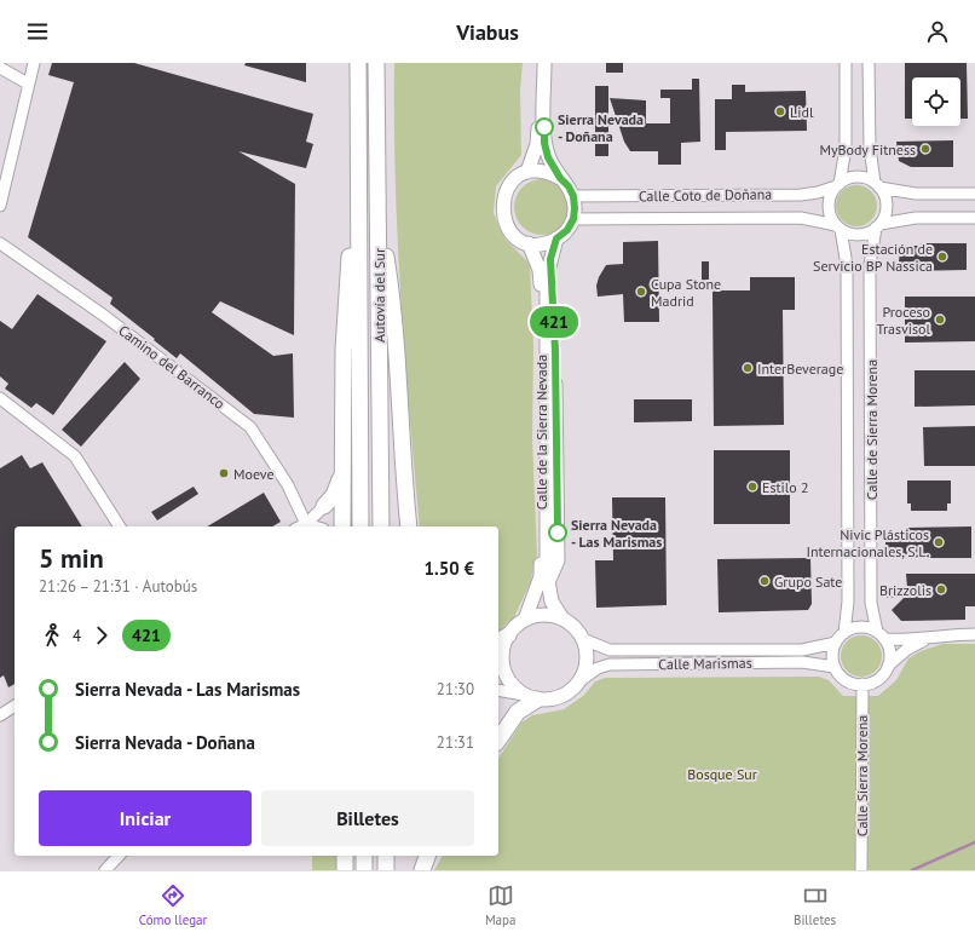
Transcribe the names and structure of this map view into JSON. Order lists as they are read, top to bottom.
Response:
{
  "streets": {
    "highway": ["Autovía del Sur"],
    "main road": ["Calle de la Sierra Nevada"],
    "street": [
      "Calle Coto de Doñana",
      "Camino del Barranco",
      "Calle de Sierra Morena",
      "Calle Marismas",
      "Calle Sierra Morena"
    ]
  },
  "crossings": [
    ["Calle Coto de Doñana", "Calle de Sierra Morena"],
    ["Calle Coto de Doñana", "Calle de la Sierra Nevada"],
    ["Calle de Sierra Morena", "Calle Marismas"],
    ["Calle de Sierra Morena", "Calle Sierra Morena"],
    ["Calle de la Sierra Nevada", "Calle Marismas"],
    ["Calle Marismas", "Calle Sierra Morena"]
  ],
  "parks": ["Bosque Sur"],
  "places": [
    "Lidl",
    "Sierra Nevada - Doñana",
    "MyBody Fitness",
    "Estación de Servicio BP Nassica",
    "Cupa Stone Madrid",
    "Proceso Trasvisol",
    "InterBeverage",
    "Moeve",
    "Estilo 2",
    "Sierra Nevada - Las Marismas",
    "Nivic Plásticos Internacionales, S.L.",
    "Grupo Sate",
    "Brizzolis"
  ],
  "lines": ["bus line 421"],
  "page": {
    "header": "Viabus",
    "on_map": "421",
    "heading": ["5 min", "21:26 – 21:31 · Autobús", "1.50 €"],
    "legs": ["4", "421"],
    "list": [
      {
        "name": "Sierra Nevada - Las Marismas",
        "value": "21:30"
      },
      {
        "name": "Sierra Nevada - Doñana",
        "value": "21:31"
      }
    ],
    "buttons": ["Iniciar", "Billetes"],
    "tabs": ["Cómo llegar", "Mapa", "Billetes"]
  }
}
